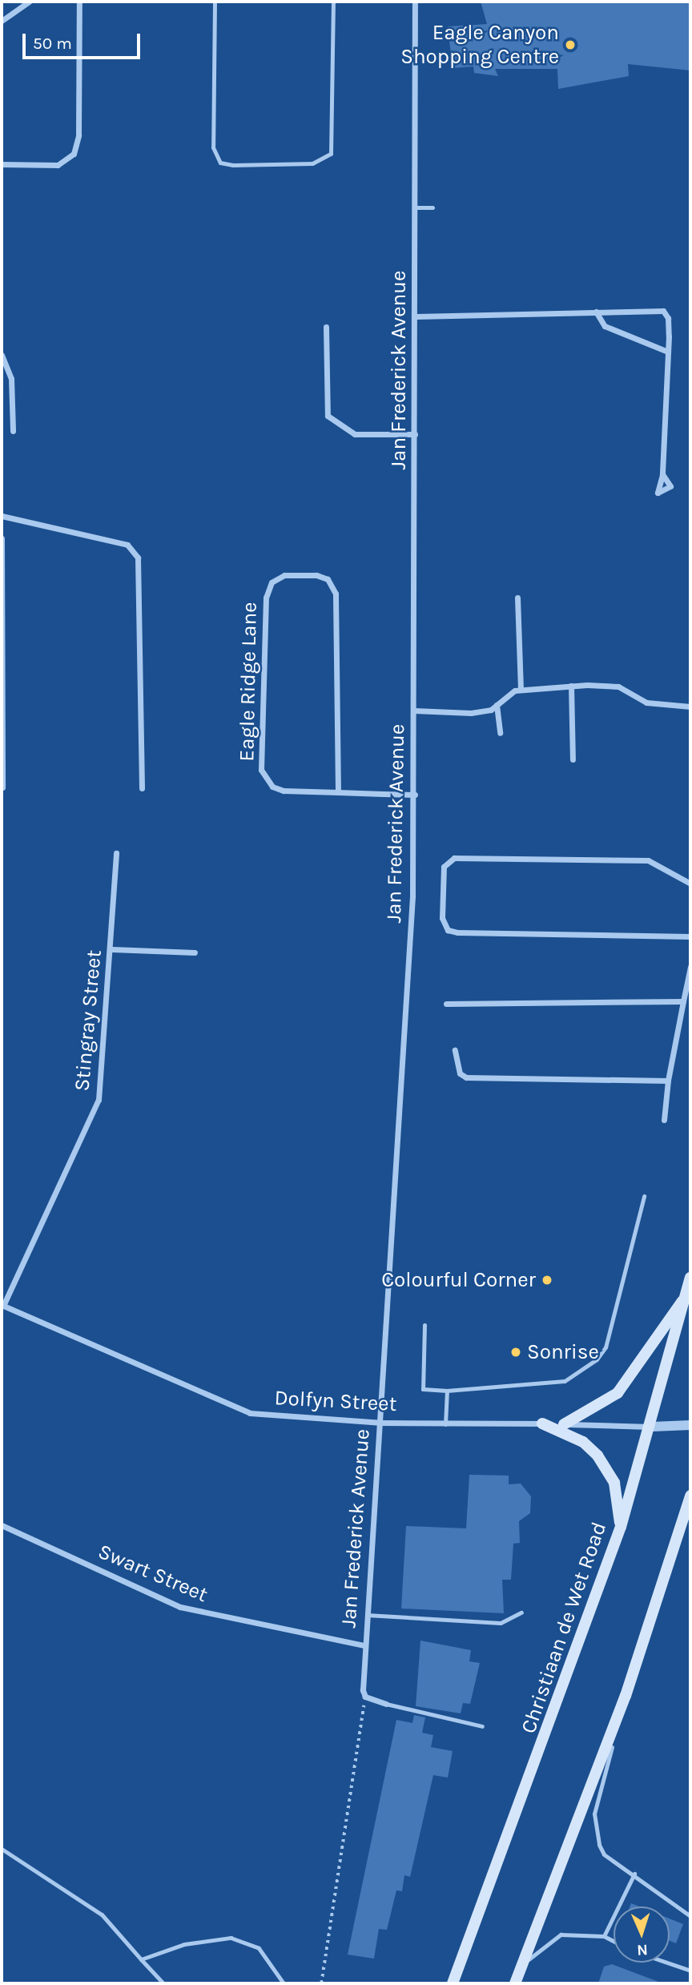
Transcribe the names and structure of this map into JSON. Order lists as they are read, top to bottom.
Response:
{
  "streets": {
    "main road": ["Christiaan de Wet Road"],
    "street": [
      "Jan Frederick Avenue",
      "Eagle Ridge Lane",
      "Stingray Street",
      "Dolfyn Street",
      "Swart Street"
    ]
  },
  "crossings": [
    ["Jan Frederick Avenue", "Eagle Ridge Lane"],
    ["Jan Frederick Avenue", "Dolfyn Street"],
    ["Jan Frederick Avenue", "Swart Street"],
    ["Stingray Street", "Dolfyn Street"],
    ["Dolfyn Street", "Christiaan de Wet Road"]
  ],
  "places": ["Eagle Canyon Shopping Centre", "Colourful Corner", "Sonrise"],
  "scale_bar": "50 m",
  "north": "bottom"
}
